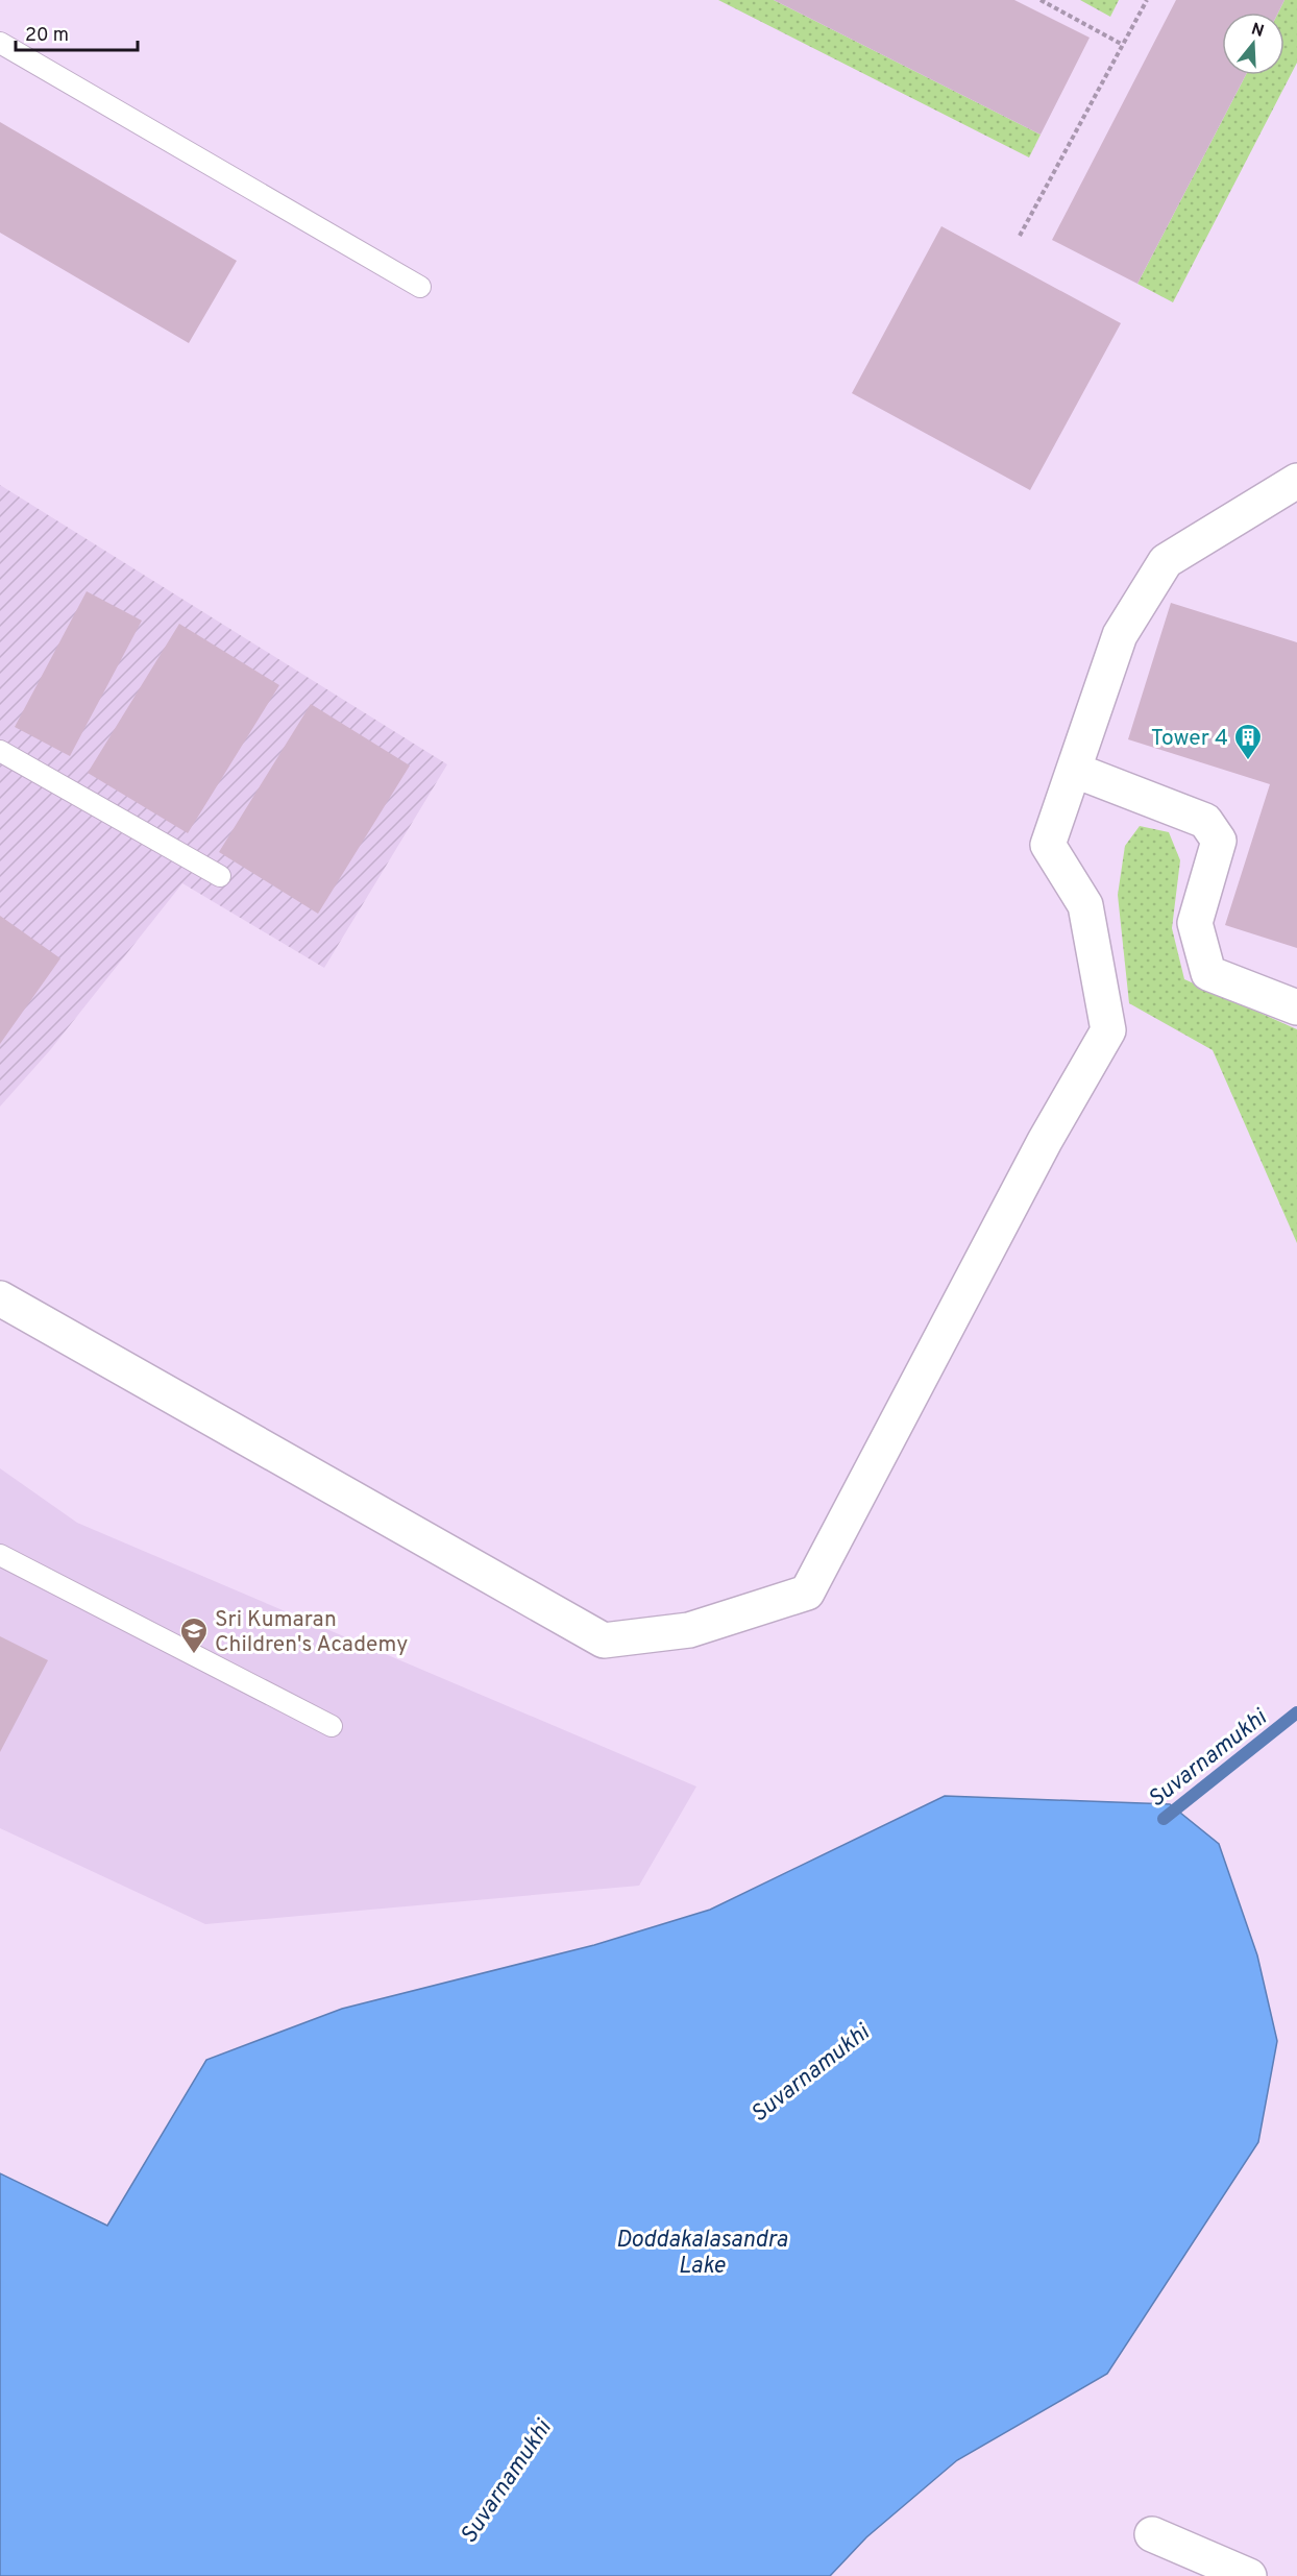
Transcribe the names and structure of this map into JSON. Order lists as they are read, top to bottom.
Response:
{
  "water": ["Suvarnamukhi", "Doddakalasandra Lake"],
  "places": {
    "building": ["Tower 4"],
    "school or university": ["Sri Kumaran Children's Academy"]
  },
  "scale_bar": "20 m",
  "north": "top"
}
